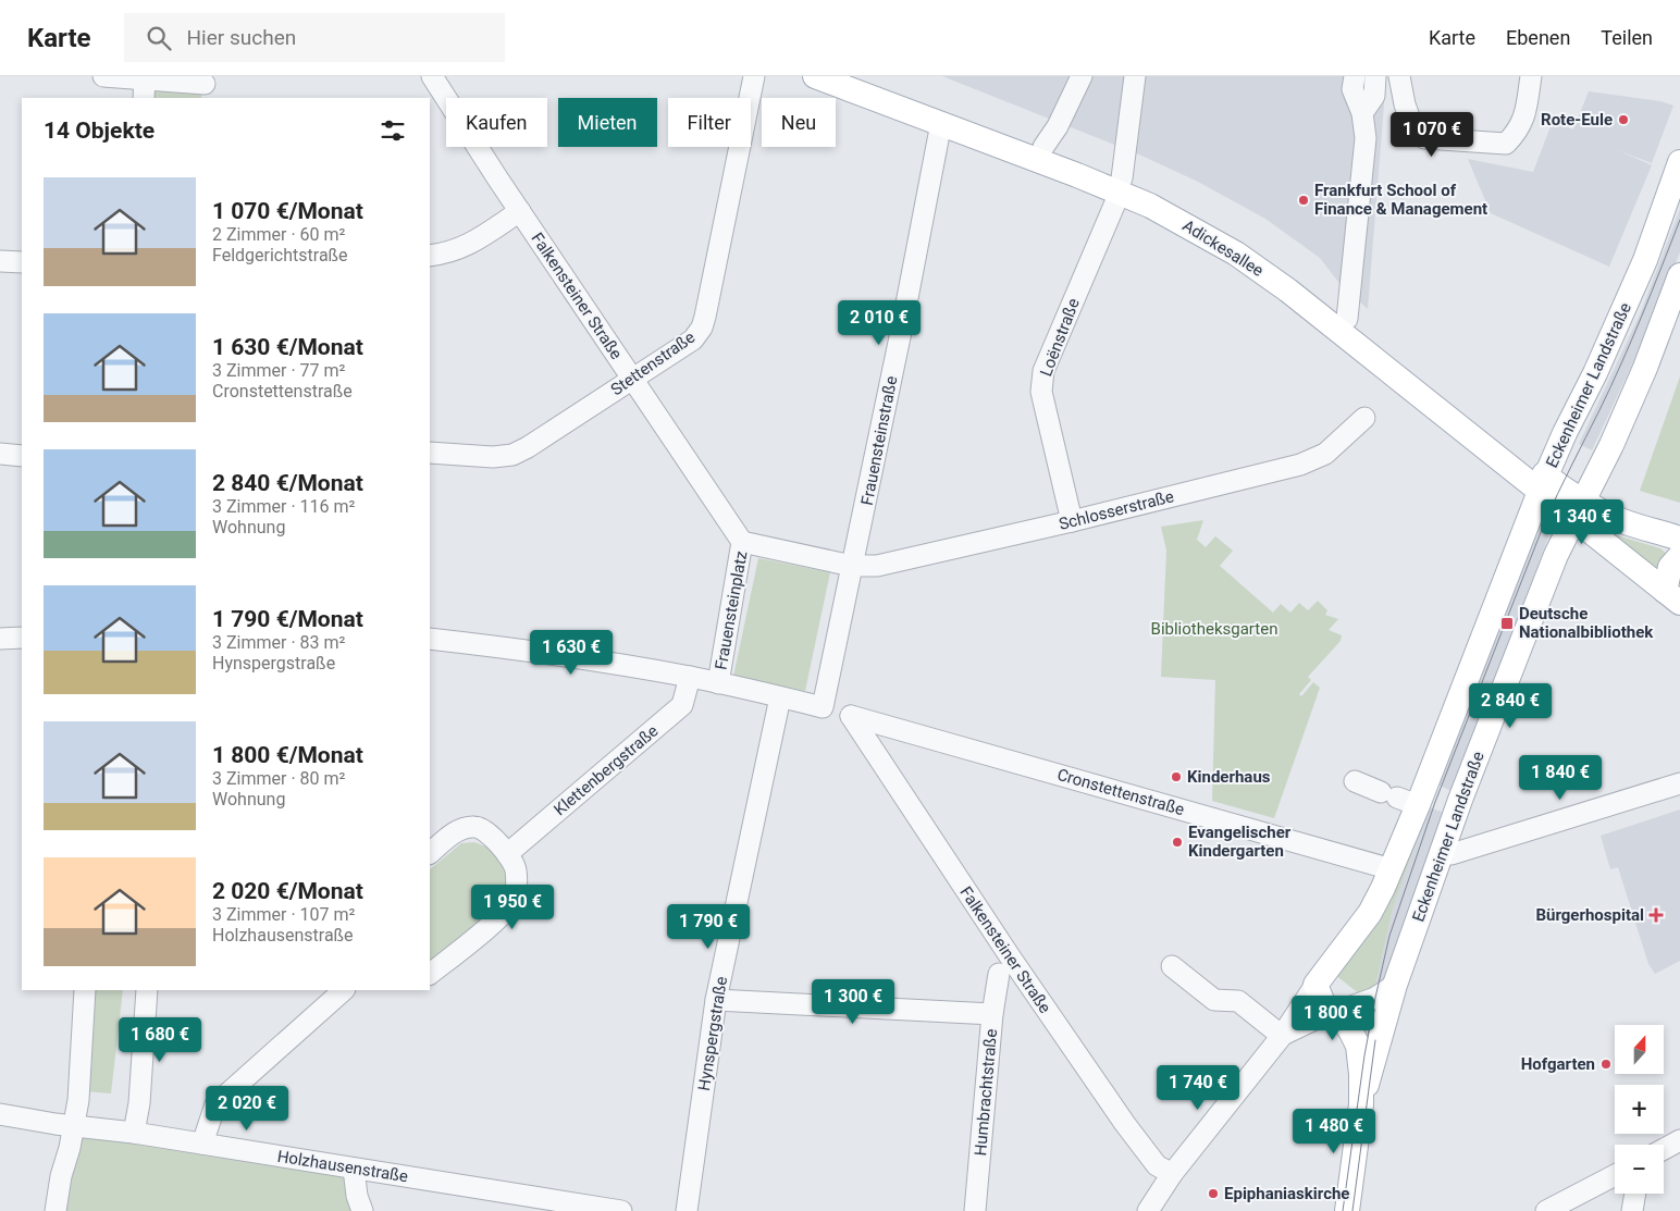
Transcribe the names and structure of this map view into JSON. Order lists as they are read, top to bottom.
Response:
{
  "streets": {
    "main road": ["Adickesallee", "Eckenheimer Landstraße"],
    "street": [
      "Falkensteiner Straße",
      "Loënstraße",
      "Stettenstraße",
      "Frauensteinstraße",
      "Schlosserstraße",
      "Frauensteinplatz",
      "Klettenbergstraße",
      "Cronstettenstraße",
      "Hynspergstraße",
      "Humbrachtstraße",
      "Holzhausenstraße"
    ]
  },
  "crossings": [
    ["Adickesallee", "Loënstraße"],
    ["Adickesallee", "Eckenheimer Landstraße"],
    ["Adickesallee", "Frauensteinstraße"],
    ["Falkensteiner Straße", "Stettenstraße"],
    ["Falkensteiner Straße", "Frauensteinplatz"],
    ["Falkensteiner Straße", "Cronstettenstraße"],
    ["Loënstraße", "Schlosserstraße"],
    ["Eckenheimer Landstraße", "Cronstettenstraße"],
    ["Frauensteinstraße", "Schlosserstraße"],
    ["Frauensteinstraße", "Frauensteinplatz"],
    ["Schlosserstraße", "Frauensteinplatz"],
    ["Frauensteinplatz", "Hynspergstraße"]
  ],
  "parks": ["Bibliotheksgarten"],
  "places": {
    "other": [
      "Rote-Eule",
      "Frankfurt School of Finance & Management",
      "Kinderhaus",
      "Evangelischer Kindergarten",
      "Hofgarten",
      "Epiphaniaskirche"
    ],
    "transit": ["Deutsche Nationalbibliothek"],
    "health": ["Bürgerhospital"]
  },
  "north": "top",
  "page": {
    "header": "Karte",
    "search": "Hier suchen",
    "nav": ["Karte", "Ebenen", "Teilen"],
    "chip": [
      "Kaufen",
      "Mieten",
      "Filter",
      "Neu"
    ],
    "heading": "14 Objekte",
    "price": [
      "1 070 €",
      "2 010 €",
      "1 340 €",
      "1 630 €",
      "2 840 €",
      "1 840 €",
      "1 950 €",
      "1 790 €",
      "1 300 €",
      "1 800 €",
      "1 680 €",
      "1 740 €",
      "2 020 €",
      "1 480 €"
    ],
    "list": [
      {
        "name": "1 070 €/Monat",
        "note": "2 Zimmer · 60 m² · Feldgerichtstraße"
      },
      {
        "name": "1 630 €/Monat",
        "note": "3 Zimmer · 77 m² · Cronstettenstraße"
      },
      {
        "name": "2 840 €/Monat",
        "note": "3 Zimmer · 116 m² · Wohnung"
      },
      {
        "name": "1 790 €/Monat",
        "note": "3 Zimmer · 83 m² · Hynspergstraße"
      },
      {
        "name": "1 800 €/Monat",
        "note": "3 Zimmer · 80 m² · Wohnung"
      },
      {
        "name": "2 020 €/Monat",
        "note": "3 Zimmer · 107 m² · Holzhausenstraße"
      }
    ],
    "map_buttons": ["+", "−"]
  }
}
